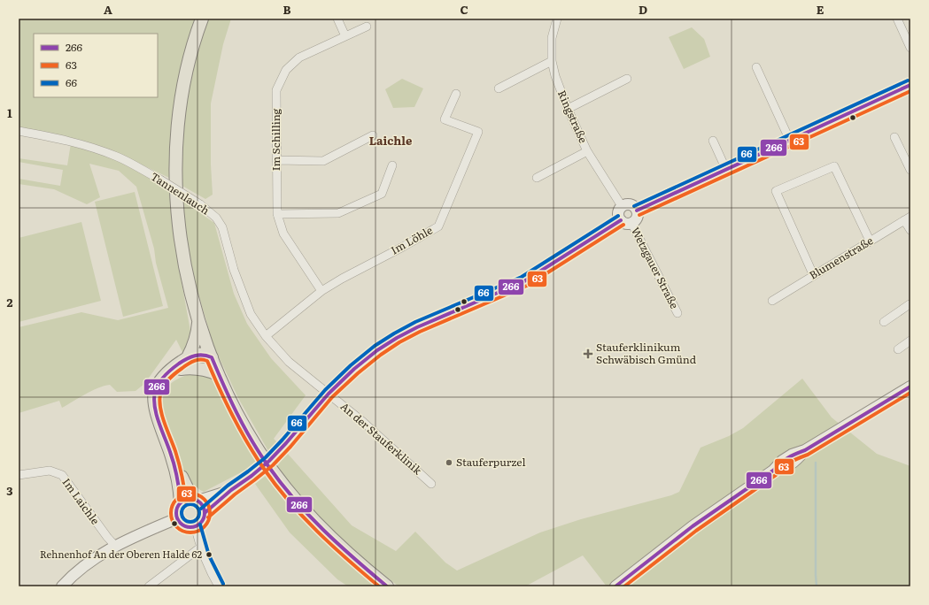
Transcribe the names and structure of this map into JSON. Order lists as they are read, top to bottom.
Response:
{
  "streets": {
    "street": [
      "Ringstraße",
      "Im Schilling",
      "Tannenlauch",
      "Im Löhle",
      "Blumenstraße",
      "Wetzgauer Straße",
      "An der Stauferklinik",
      "Im Laichle"
    ]
  },
  "crossings": [
    ["Ringstraße", "Wetzgauer Straße"],
    ["Im Schilling", "Im Löhle"],
    ["Tannenlauch", "Im Löhle"],
    ["Tannenlauch", "Wetzgauer Straße"],
    ["Tannenlauch", "An der Stauferklinik"],
    ["Wetzgauer Straße", "An der Stauferklinik"]
  ],
  "districts": ["Laichle"],
  "places": {
    "health": ["Stauferklinikum Schwäbisch Gmünd"],
    "other": ["Stauferpurzel", "Rehnenhof An der Oberen Halde 62"]
  },
  "lines": ["transit line 66", "transit line 266", "transit line 63"],
  "legend": ["266", "63", "66"],
  "grid": {
    "columns": [
      "A",
      "B",
      "C",
      "D",
      "E"
    ],
    "rows": ["1", "2", "3"]
  }
}
